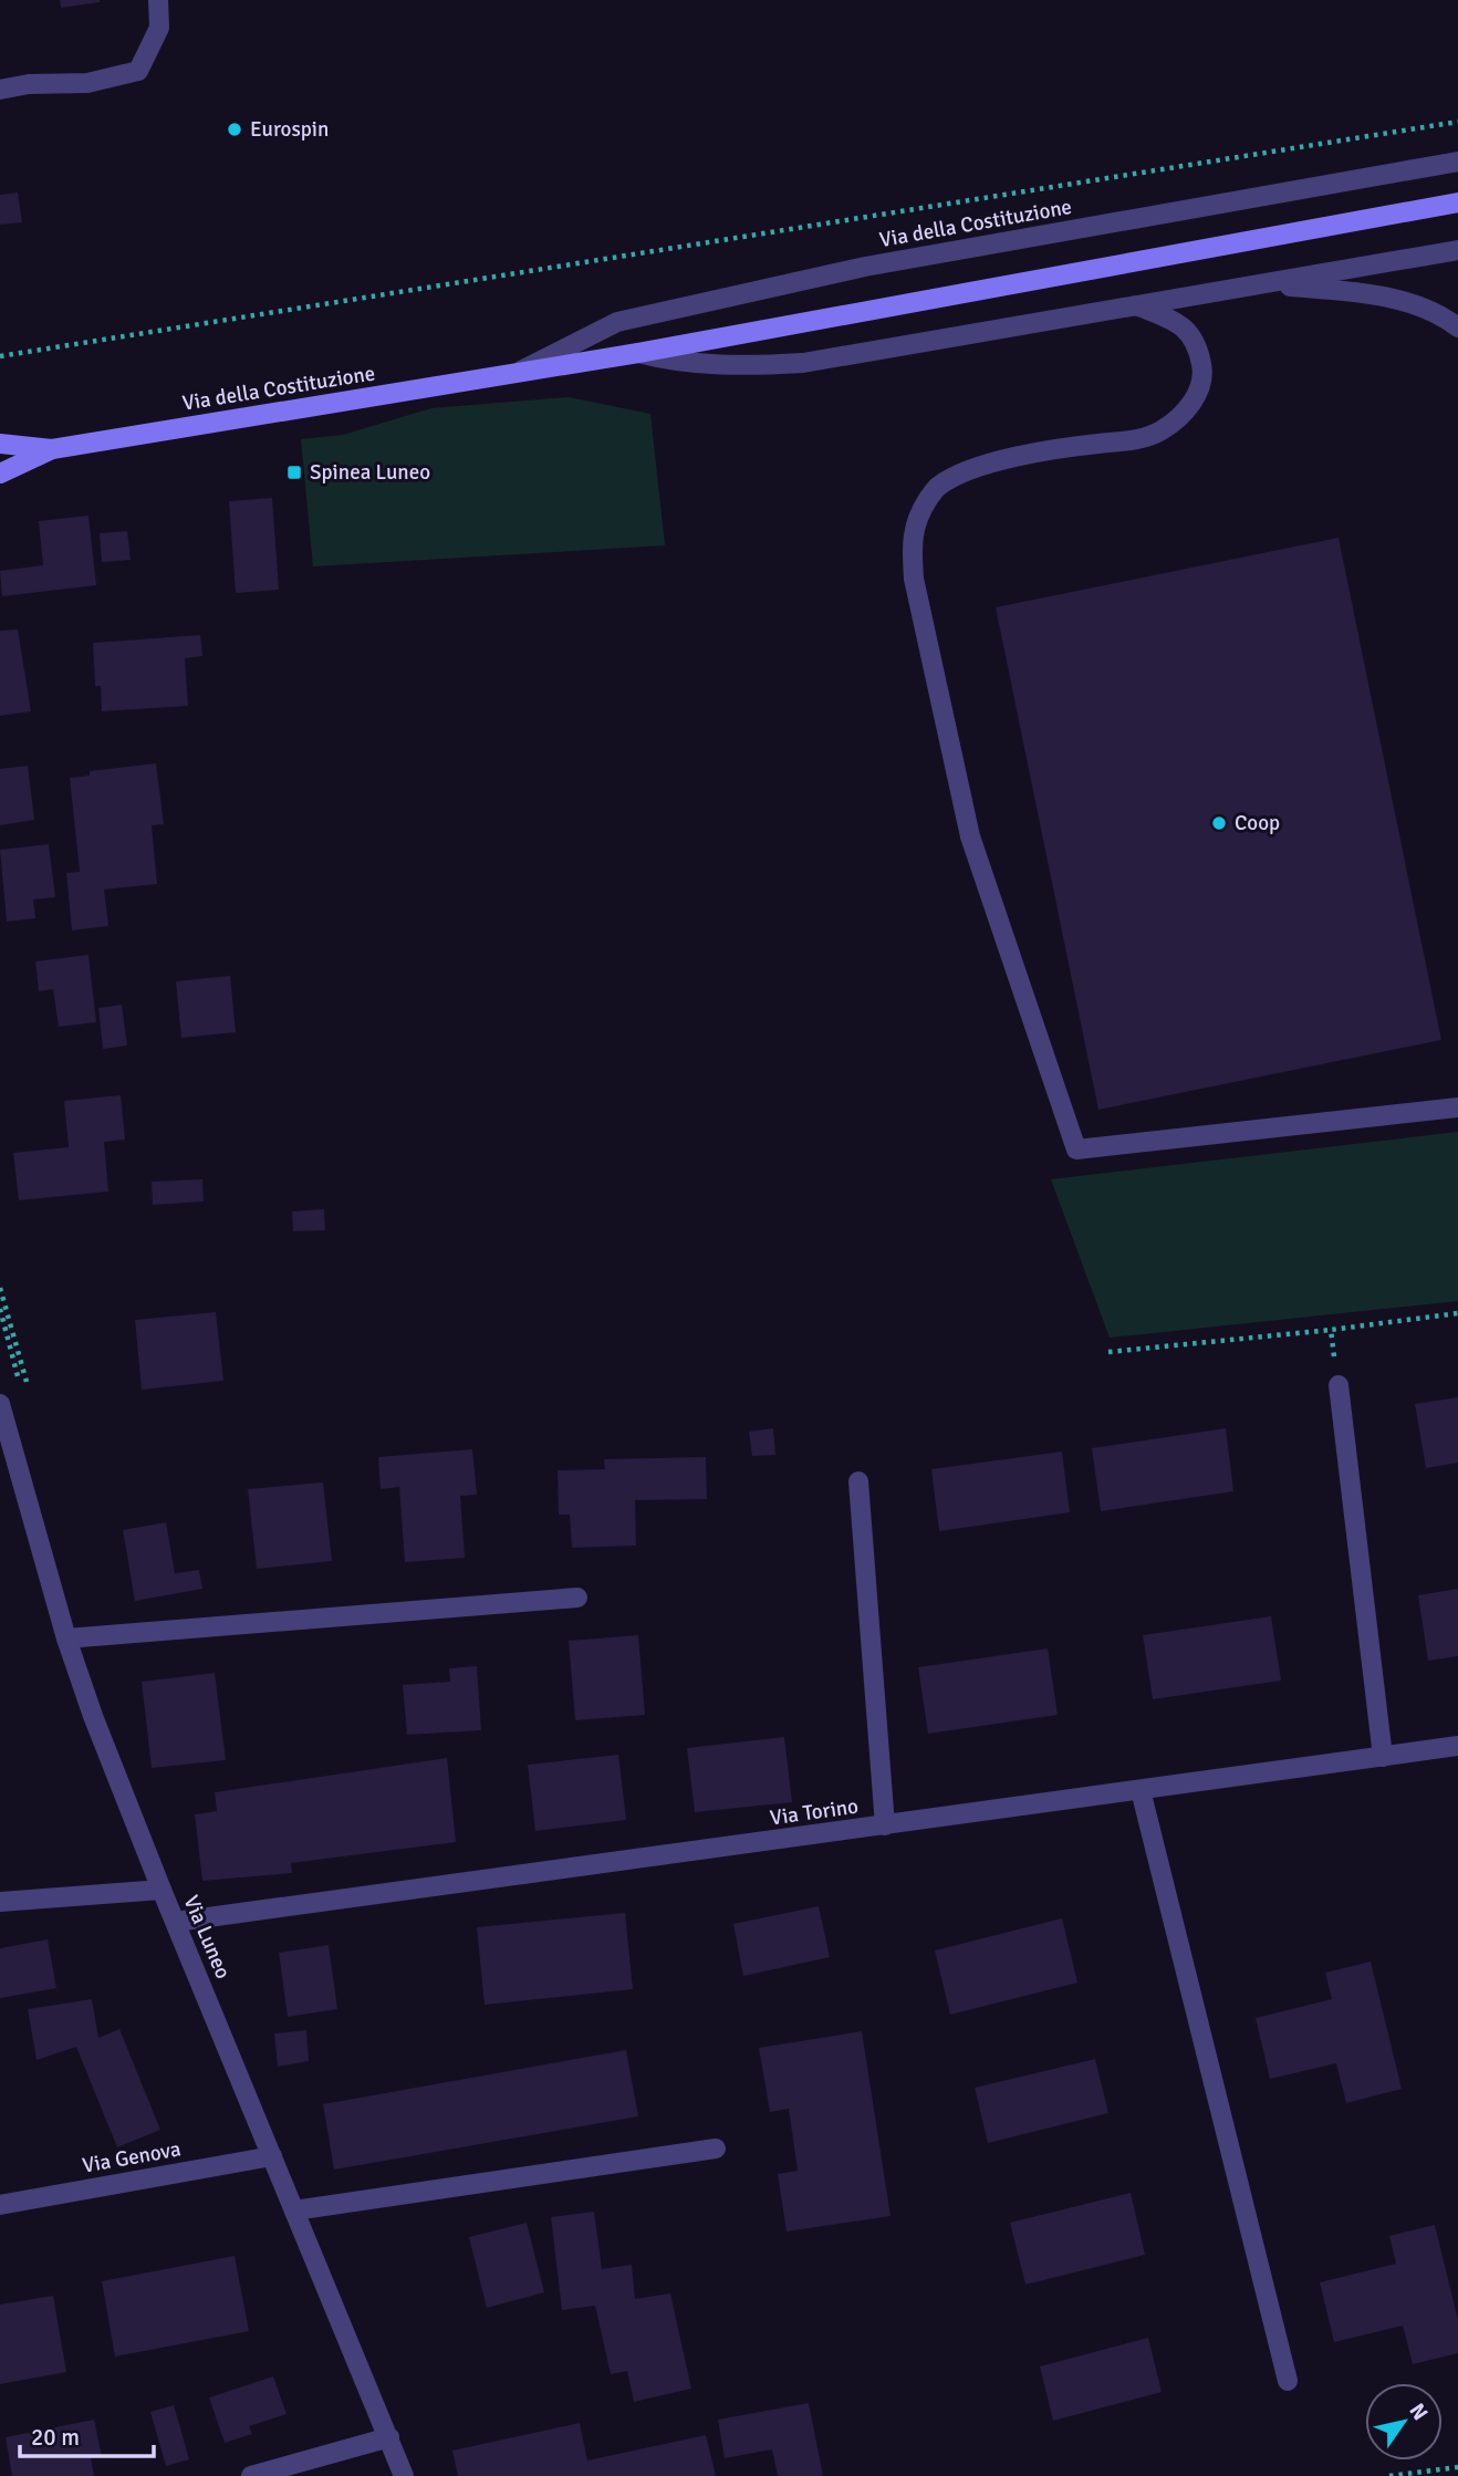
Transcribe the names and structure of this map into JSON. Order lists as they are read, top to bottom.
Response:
{
  "streets": {
    "main road": ["Via della Costituzione"],
    "street": ["Via Torino", "Via Luneo", "Via Genova"]
  },
  "crossings": [
    ["Via Torino", "Via Luneo"],
    ["Via Luneo", "Via Genova"]
  ],
  "places": {
    "other": ["Eurospin", "Coop"],
    "transit": ["Spinea Luneo"]
  },
  "scale_bar": "20 m",
  "north": "top right"
}
